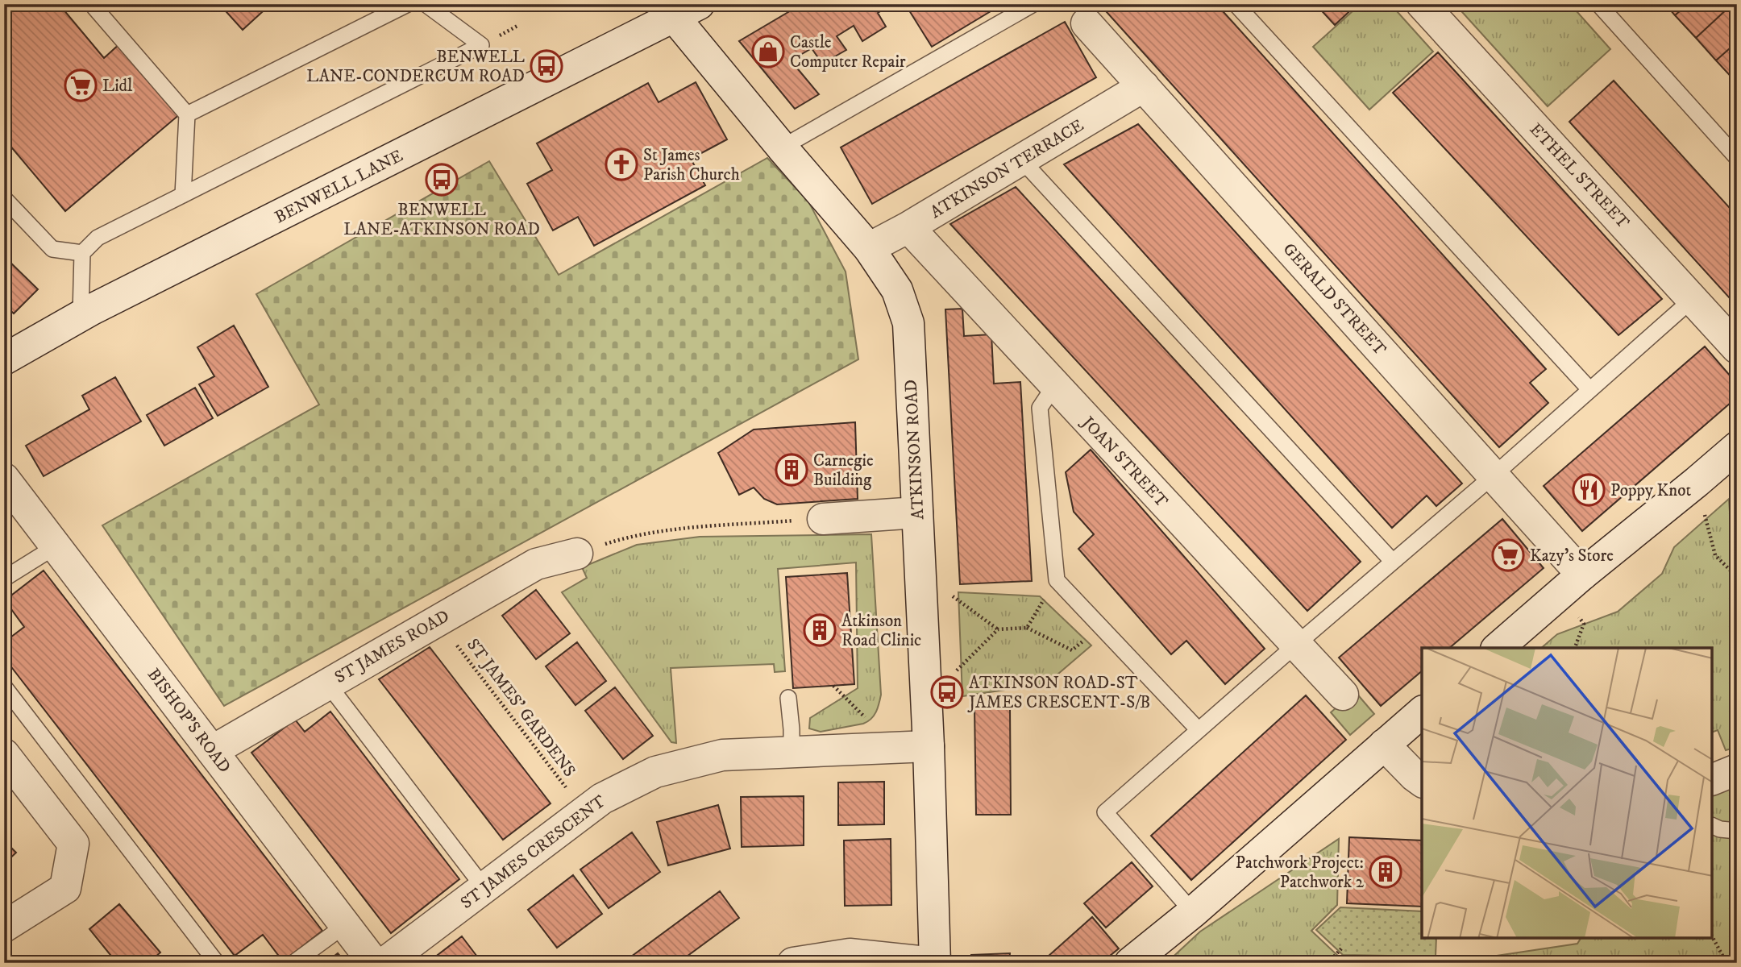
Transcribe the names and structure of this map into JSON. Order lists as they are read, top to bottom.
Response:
{
  "streets": {
    "street": [
      "ATKINSON TERRACE",
      "ETHEL STREET",
      "BENWELL LANE",
      "GERALD STREET",
      "ATKINSON ROAD",
      "JOAN STREET",
      "ST JAMES ROAD",
      "BISHOP'S ROAD",
      "ST JAMES CRESCENT"
    ],
    "path": ["ST JAMES' GARDENS"]
  },
  "crossings": [
    ["ATKINSON TERRACE", "GERALD STREET"],
    ["ATKINSON TERRACE", "ATKINSON ROAD"],
    ["ATKINSON TERRACE", "JOAN STREET"],
    ["BENWELL LANE", "ATKINSON ROAD"],
    ["ATKINSON ROAD", "ST JAMES CRESCENT"],
    ["ST JAMES ROAD", "ST JAMES' GARDENS"],
    ["ST JAMES ROAD", "BISHOP'S ROAD"],
    ["ST JAMES' GARDENS", "ST JAMES CRESCENT"]
  ],
  "places": {
    "shop": ["Castle Computer Repair"],
    "bus stop": ["BENWELL LANE-CONDERCUM ROAD", "BENWELL LANE-ATKINSON ROAD", "ATKINSON ROAD-ST JAMES CRESCENT-S/B"],
    "supermarket": ["Lidl", "Kazy's Store"],
    "church": ["St James Parish Church"],
    "building": ["Carnegie Building", "Atkinson Road Clinic", "Patchwork Project: Patchwork 2"],
    "restaurant": ["Poppy Knot"]
  }
}
